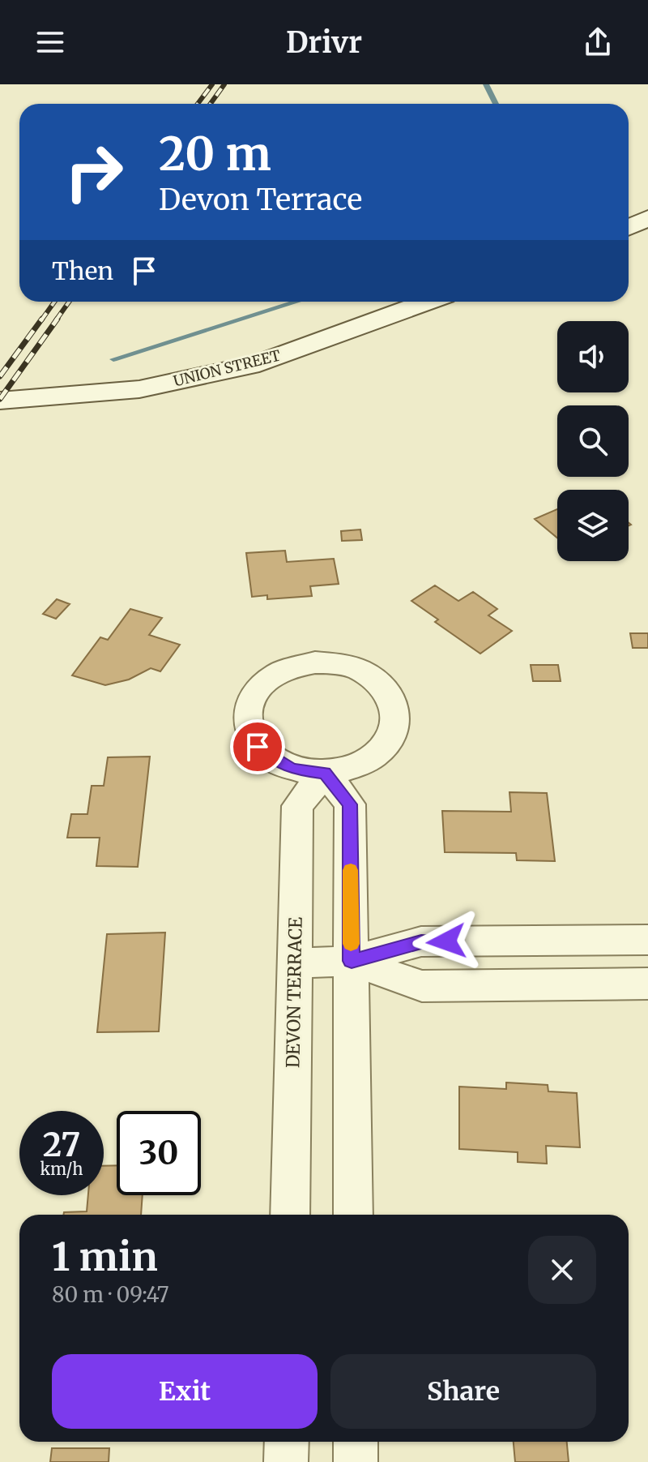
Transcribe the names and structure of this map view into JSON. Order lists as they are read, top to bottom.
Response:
{
  "streets": {
    "main road": ["UNION STREET"],
    "street": ["DEVON TERRACE"]
  },
  "page": {
    "header": "Drivr",
    "turn": ["20 m", "Devon Terrace"],
    "then": "Then",
    "speed": "27 km/h",
    "limit": "30",
    "heading": ["1 min", "80 m · 09:47"],
    "buttons": ["Exit", "Share"]
  }
}
